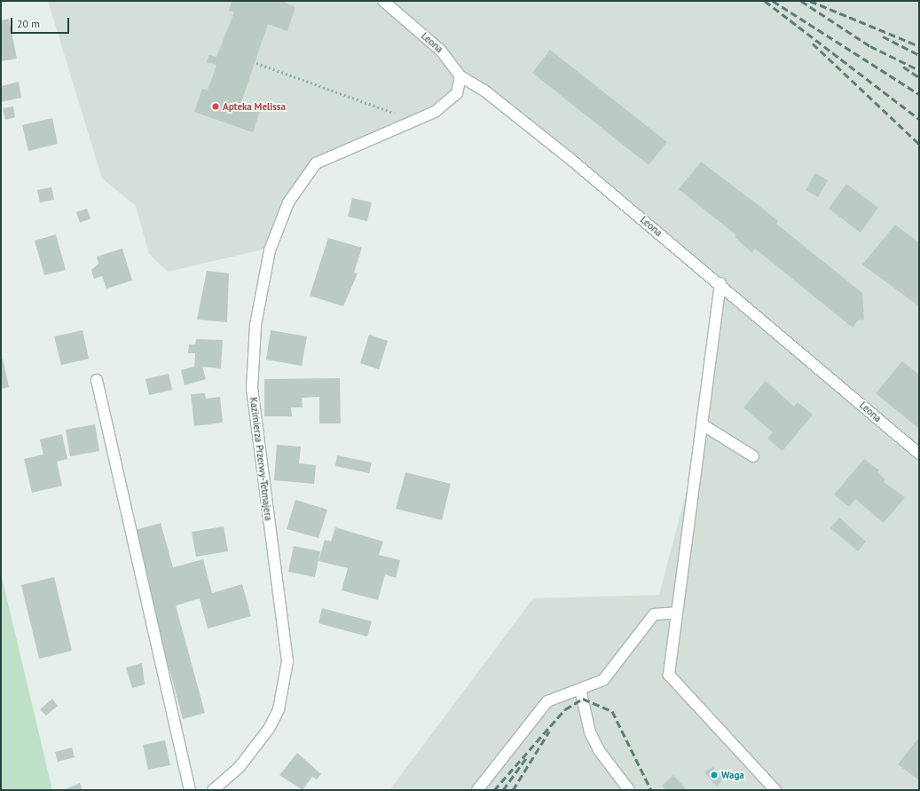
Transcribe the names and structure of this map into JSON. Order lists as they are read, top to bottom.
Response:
{
  "streets": {
    "street": ["Leona", "Kazimierza Przerwy-Tetmajera"]
  },
  "crossings": [
    ["Leona", "Kazimierza Przerwy-Tetmajera"]
  ],
  "places": ["Apteka Melissa", "Waga"],
  "scale_bar": "20 m"
}
